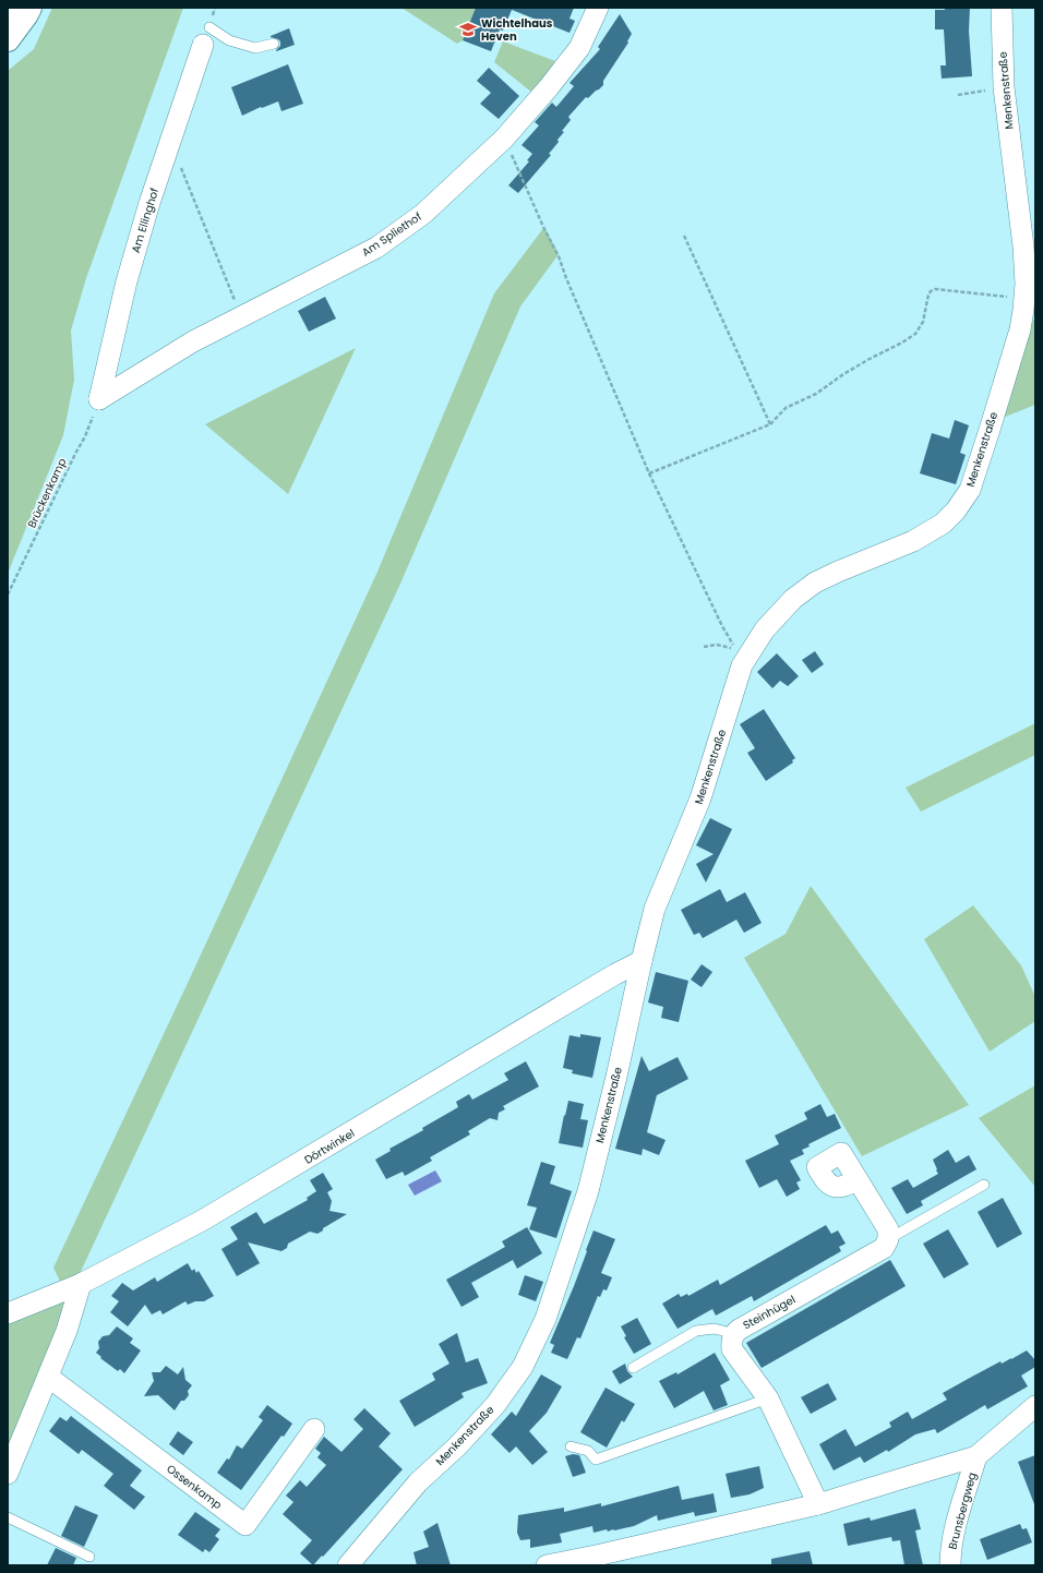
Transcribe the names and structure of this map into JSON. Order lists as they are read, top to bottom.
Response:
{
  "streets": {
    "street": [
      "Menkenstraße",
      "Am Ellinghof",
      "Am Spliethof",
      "Dörtwinkel",
      "Steinhügel",
      "Ossenkamp",
      "Brunsbergweg"
    ],
    "path": ["Brückenkamp"]
  },
  "crossings": [
    ["Menkenstraße", "Dörtwinkel"],
    ["Am Ellinghof", "Am Spliethof"],
    ["Am Ellinghof", "Brückenkamp"],
    ["Am Spliethof", "Brückenkamp"]
  ],
  "places": {
    "school or university": ["Wichtelhaus Heven"]
  }
}
